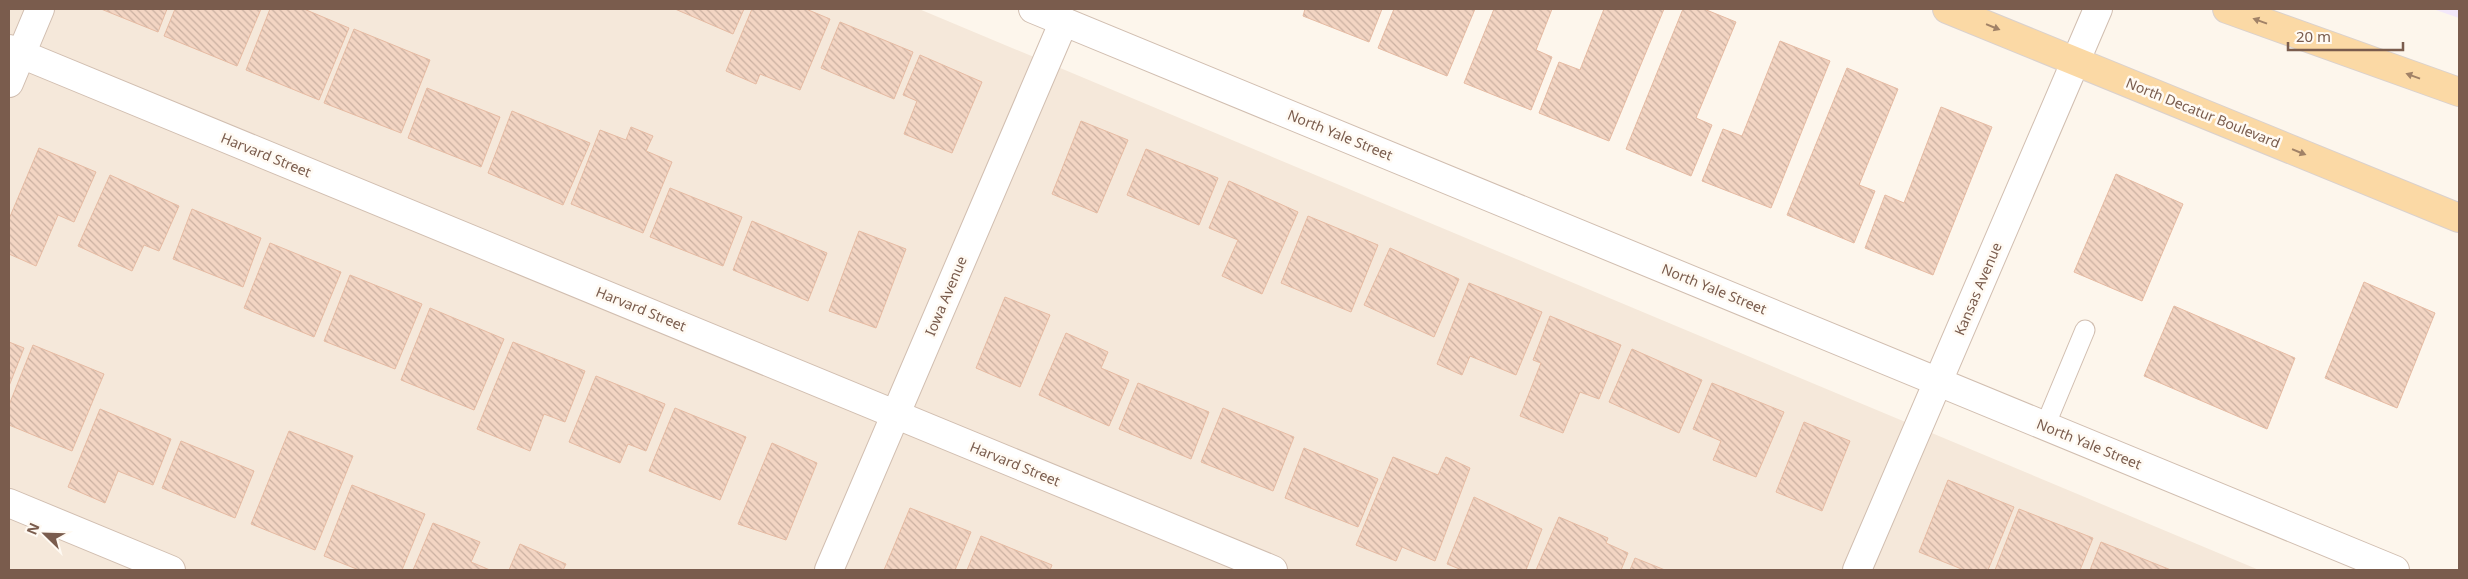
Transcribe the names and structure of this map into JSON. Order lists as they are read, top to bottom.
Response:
{
  "streets": {
    "main road": ["North Decatur Boulevard"],
    "street": [
      "North Yale Street",
      "Harvard Street",
      "Kansas Avenue",
      "Iowa Avenue"
    ]
  },
  "crossings": [
    ["North Decatur Boulevard", "Kansas Avenue"],
    ["North Yale Street", "Kansas Avenue"],
    ["North Yale Street", "Iowa Avenue"],
    ["Harvard Street", "Iowa Avenue"]
  ],
  "scale_bar": "20 m",
  "north": "top left"
}
